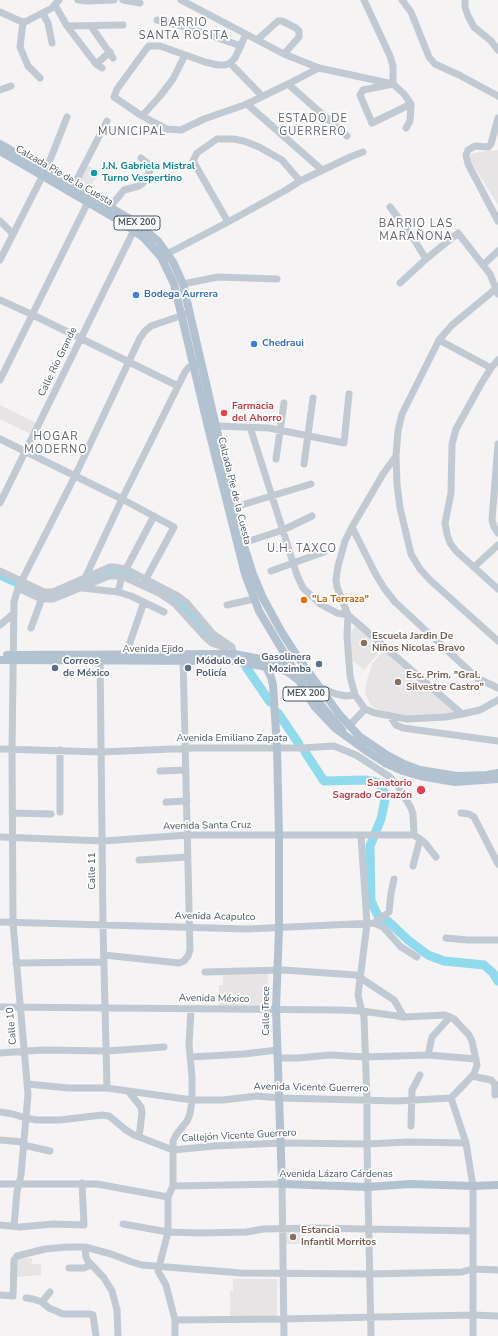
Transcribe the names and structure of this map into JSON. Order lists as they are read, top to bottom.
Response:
{
  "streets": {
    "main road": [
      "Calzada Pie de la Cuesta",
      "MEX 200",
      "Avenida Ejido",
      "Calle Trece",
      "Avenida Lázaro Cárdenas"
    ],
    "street": [
      "Calle Río Grande",
      "Avenida Emiliano Zapata",
      "Avenida Santa Cruz",
      "Calle 11",
      "Avenida Acapulco",
      "Avenida México",
      "Calle 10",
      "Avenida Vicente Guerrero",
      "Callejón Vicente Guerrero"
    ]
  },
  "crossings": [
    ["Calzada Pie de la Cuesta", "Calle Río Grande"],
    ["Calzada Pie de la Cuesta", "Avenida Ejido"],
    ["Calzada Pie de la Cuesta", "Calle 10"],
    ["Avenida Ejido", "Calle 11"],
    ["Avenida Ejido", "Calle Trece"],
    ["Avenida Ejido", "Calle 10"],
    ["Avenida Emiliano Zapata", "Avenida Santa Cruz"],
    ["Avenida Emiliano Zapata", "Calle 11"],
    ["Avenida Emiliano Zapata", "Calle Trece"],
    ["Avenida Emiliano Zapata", "Calle 10"],
    ["Avenida Santa Cruz", "Calle 11"],
    ["Avenida Santa Cruz", "Calle Trece"],
    ["Avenida Santa Cruz", "Calle 10"],
    ["Calle 11", "Avenida Acapulco"],
    ["Calle 11", "Avenida México"],
    ["Calle 11", "Avenida Vicente Guerrero"],
    ["Avenida Acapulco", "Calle Trece"],
    ["Avenida Acapulco", "Calle 10"],
    ["Avenida México", "Calle Trece"],
    ["Avenida México", "Calle 10"],
    ["Calle Trece", "Avenida Vicente Guerrero"],
    ["Calle Trece", "Callejón Vicente Guerrero"],
    ["Calle Trece", "Avenida Lázaro Cárdenas"],
    ["Calle 10", "Avenida Vicente Guerrero"],
    ["Calle 10", "Callejón Vicente Guerrero"]
  ],
  "districts": [
    "BARRIO SANTA ROSITA",
    "ESTADO DE GUERRERO",
    "MUNICIPAL",
    "BARRIO LAS MARAÑONA",
    "HOGAR MODERNO",
    "U.H. TAXCO"
  ],
  "places": [
    "J.N. Gabriela Mistral Turno Vespertino",
    "Bodega Aurrera",
    "Chedraui",
    "Farmacia del Ahorro",
    "\"La Terraza\"",
    "Escuela Jardin De Niños Nicolas Bravo",
    "Gasolinera Mozimba",
    "Correos de México",
    "Módulo de Policía",
    "Esc. Prim. \"Gral. Silvestre Castro\"",
    "Sanatorio Sagrado Corazón",
    "Estancia Infantil Morritos"
  ]
}
